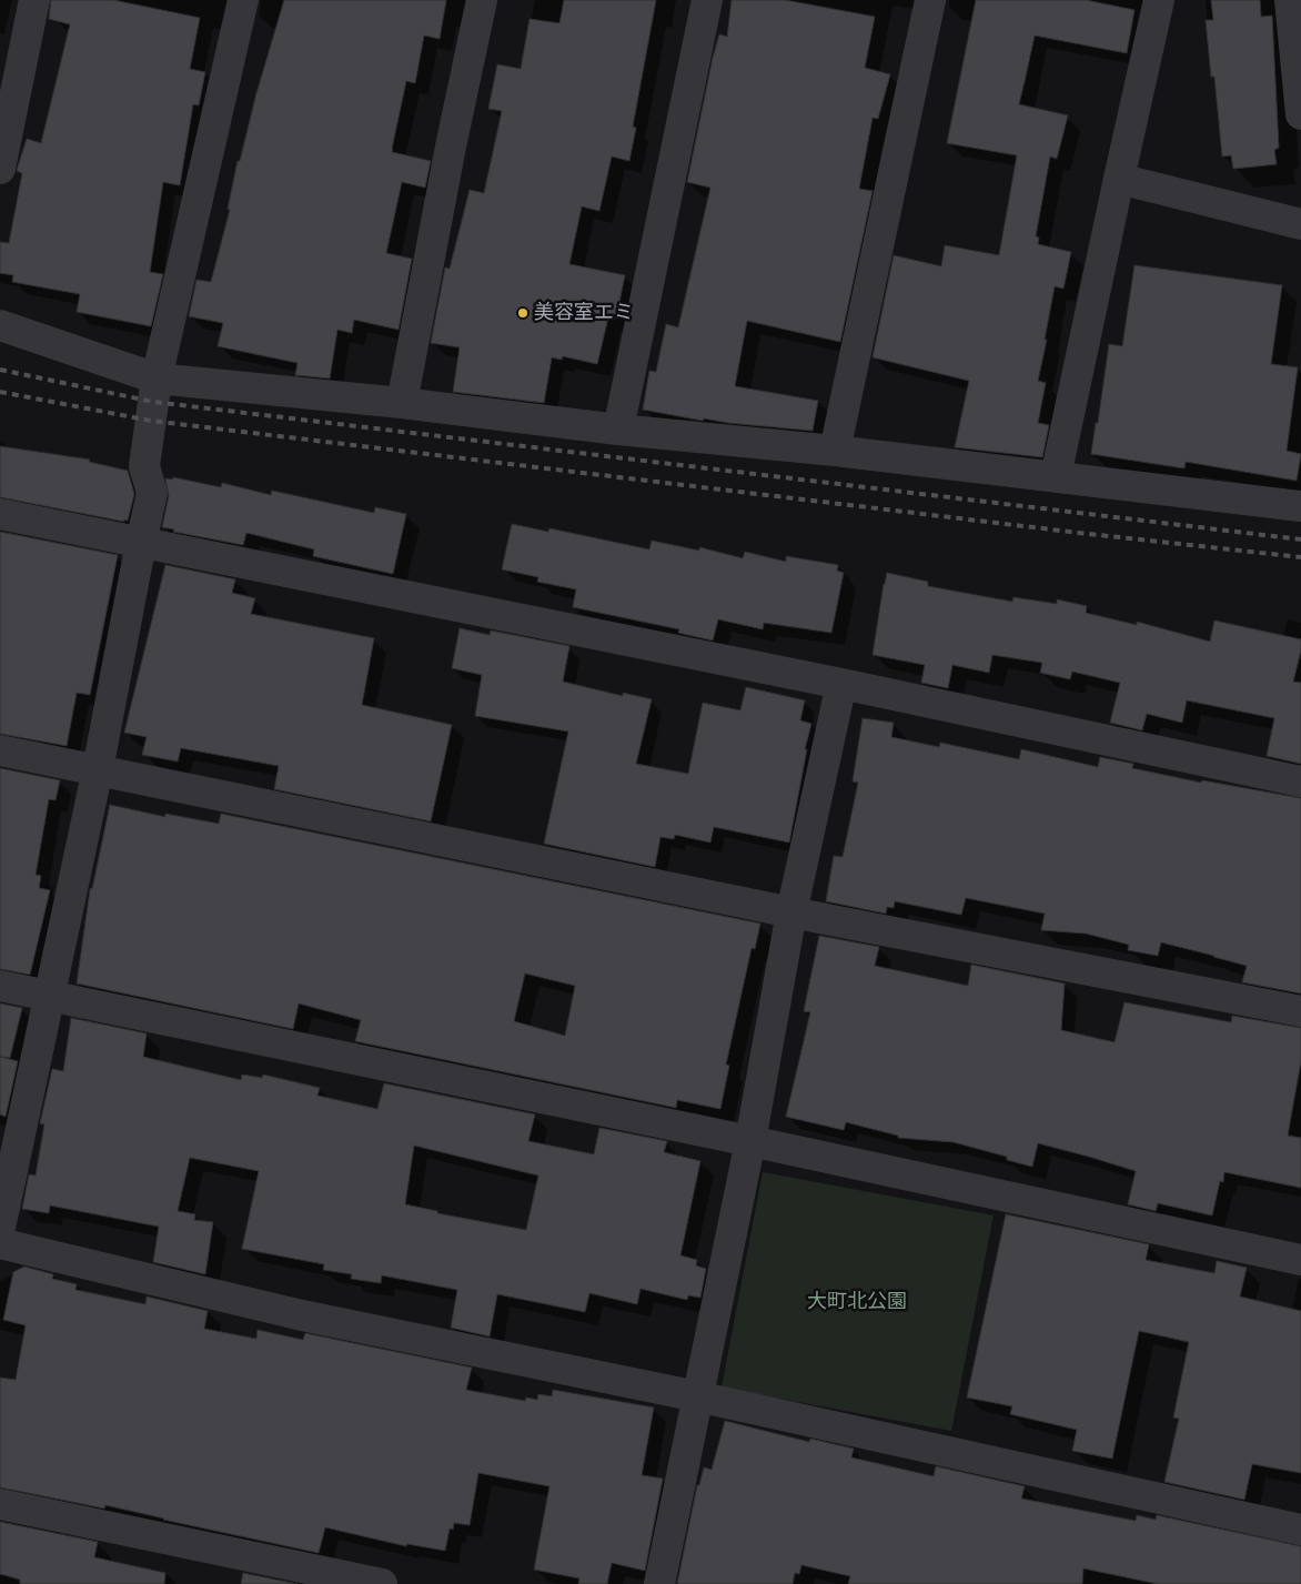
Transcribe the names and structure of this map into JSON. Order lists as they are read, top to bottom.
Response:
{
  "parks": ["大町北公園"],
  "places": ["美容室エミ"]
}
